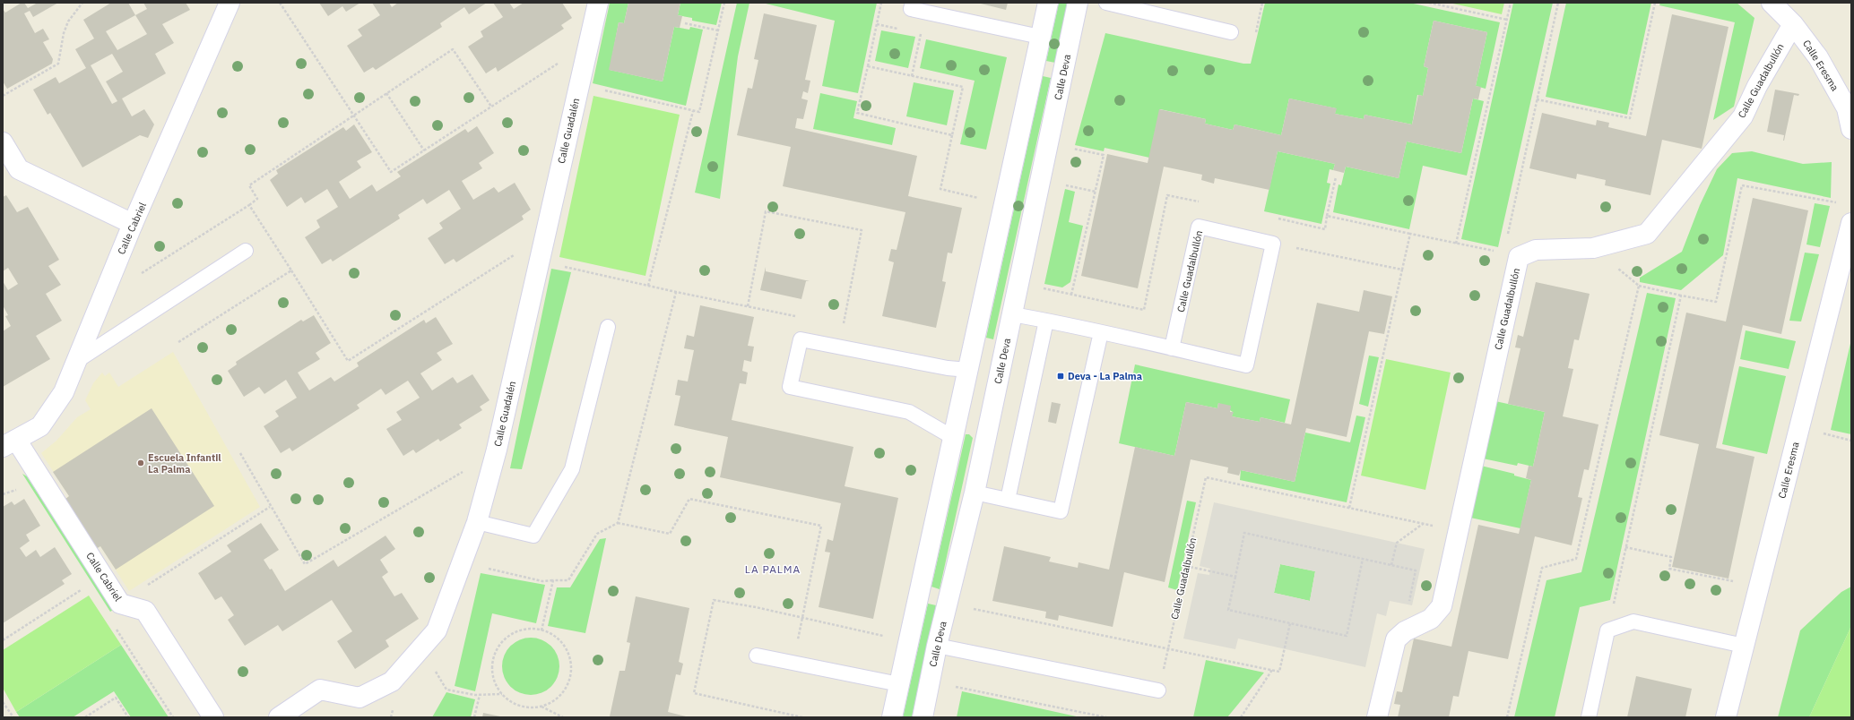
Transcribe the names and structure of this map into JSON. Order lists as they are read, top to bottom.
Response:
{
  "streets": {
    "street": [
      "Calle Eresma",
      "Calle Deva",
      "Calle Guadalbullón",
      "Calle Guadalén",
      "Calle Cabriel"
    ]
  },
  "crossings": [
    ["Calle Eresma", "Calle Guadalbullón"]
  ],
  "districts": ["LA PALMA"],
  "places": {
    "transit": ["Deva - La Palma"],
    "other": ["Escuela Infantil La Palma"]
  }
}
